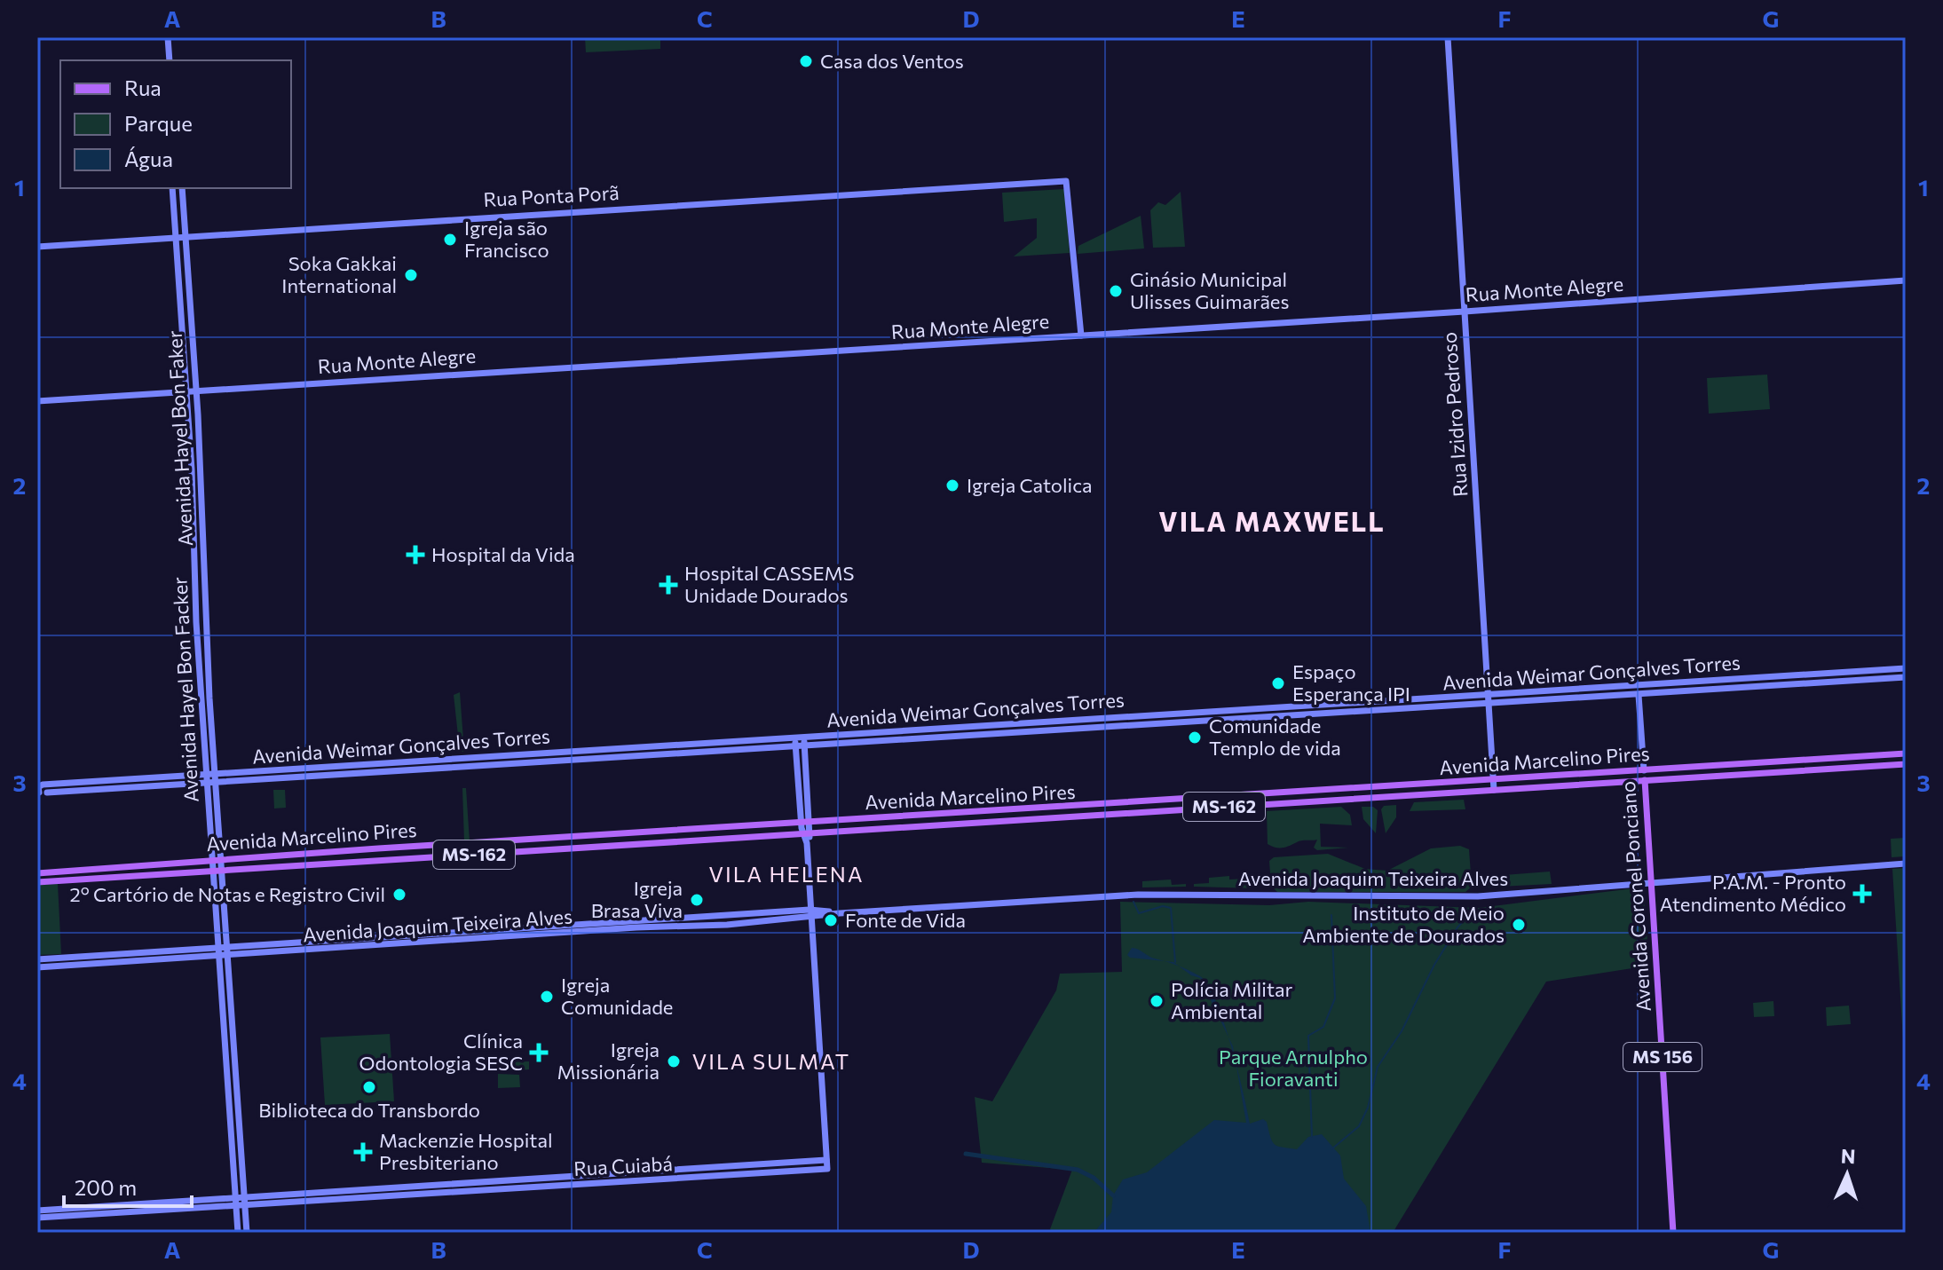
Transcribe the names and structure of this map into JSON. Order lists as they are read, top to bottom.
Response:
{
  "streets": {
    "main road": [
      "Avenida Marcelino Pires",
      "MS-162",
      "Avenida Coronel Ponciano",
      "MS 156"
    ],
    "street": [
      "Rua Ponta Porã",
      "Rua Monte Alegre",
      "Rua Izidro Pedroso",
      "Avenida Hayel Bon Faker",
      "Avenida Weimar Gonçalves Torres",
      "Avenida Hayel Bon Facker",
      "Avenida Joaquim Teixeira Alves",
      "Rua Cuiabá"
    ]
  },
  "crossings": [
    ["Rua Ponta Porã", "Rua Monte Alegre"],
    ["Rua Ponta Porã", "Avenida Hayel Bon Faker"],
    ["Rua Ponta Porã", "Avenida Hayel Bon Facker"],
    ["Rua Monte Alegre", "Rua Izidro Pedroso"],
    ["Rua Monte Alegre", "Avenida Hayel Bon Faker"],
    ["Rua Monte Alegre", "Avenida Hayel Bon Facker"],
    ["Rua Izidro Pedroso", "Avenida Weimar Gonçalves Torres"],
    ["Rua Izidro Pedroso", "Avenida Marcelino Pires"],
    ["Avenida Hayel Bon Faker", "Avenida Weimar Gonçalves Torres"],
    ["Avenida Hayel Bon Faker", "Avenida Hayel Bon Facker"],
    ["Avenida Weimar Gonçalves Torres", "Avenida Hayel Bon Facker"],
    ["Avenida Weimar Gonçalves Torres", "Avenida Coronel Ponciano"],
    ["Avenida Hayel Bon Facker", "Avenida Marcelino Pires"],
    ["Avenida Hayel Bon Facker", "Avenida Joaquim Teixeira Alves"],
    ["Avenida Hayel Bon Facker", "Rua Cuiabá"],
    ["Avenida Marcelino Pires", "Avenida Coronel Ponciano"],
    ["Avenida Joaquim Teixeira Alves", "Avenida Coronel Ponciano"]
  ],
  "districts": ["VILA MAXWELL", "VILA HELENA", "VILA SULMAT"],
  "parks": ["Parque Arnulpho Fioravanti"],
  "places": {
    "other": [
      "Casa dos Ventos",
      "Igreja são Francisco",
      "Soka Gakkai International",
      "Ginásio Municipal Ulisses Guimarães",
      "Igreja Catolica",
      "Espaço Esperança IPI",
      "Comunidade Templo de vida",
      "2º Cartório de Notas e Registro Civil",
      "Igreja Brasa Viva",
      "Fonte de Vida",
      "Instituto de Meio Ambiente de Dourados",
      "Igreja Comunidade",
      "Polícia Militar Ambiental",
      "Igreja Missionária",
      "Biblioteca do Transbordo"
    ],
    "health": [
      "Hospital da Vida",
      "Hospital CASSEMS Unidade Dourados",
      "P.A.M. - Pronto Atendimento Médico",
      "Clínica Odontologia SESC",
      "Mackenzie Hospital Presbiteriano"
    ]
  },
  "legend": ["Rua", "Parque", "Água"],
  "scale_bar": "200 m",
  "north": "top",
  "grid": {
    "columns": [
      "A",
      "B",
      "C",
      "D",
      "E",
      "F",
      "G"
    ],
    "rows": [
      "1",
      "2",
      "3",
      "4"
    ]
  }
}
